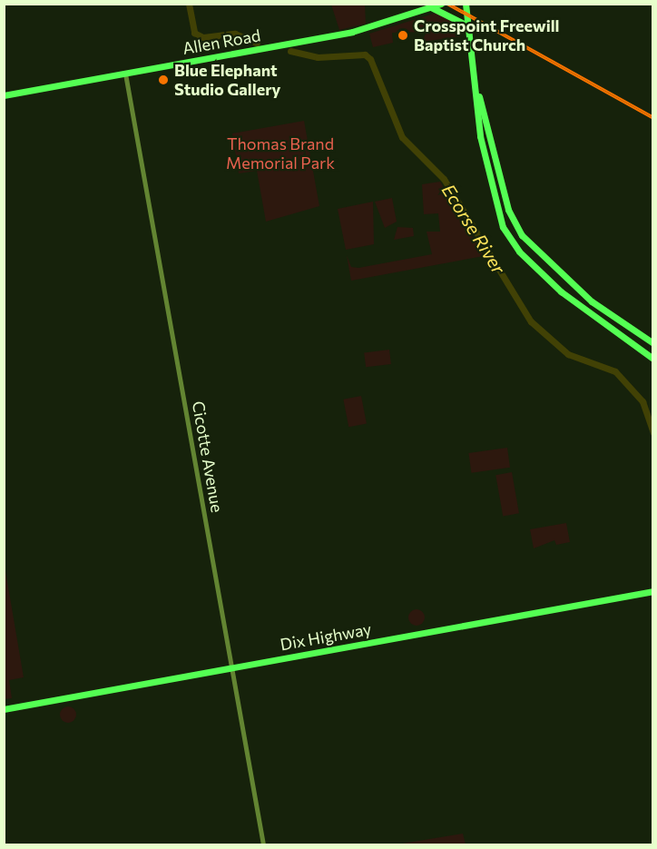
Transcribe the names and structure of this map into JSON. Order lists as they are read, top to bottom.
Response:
{
  "streets": {
    "main road": ["Allen Road", "Dix Highway"],
    "street": ["Cicotte Avenue"]
  },
  "crossings": [
    ["Allen Road", "Cicotte Avenue"],
    ["Cicotte Avenue", "Dix Highway"]
  ],
  "water": ["Ecorse River"],
  "parks": ["Thomas Brand Memorial Park"],
  "places": ["Crosspoint Freewill Baptist Church", "Blue Elephant Studio Gallery"]
}
